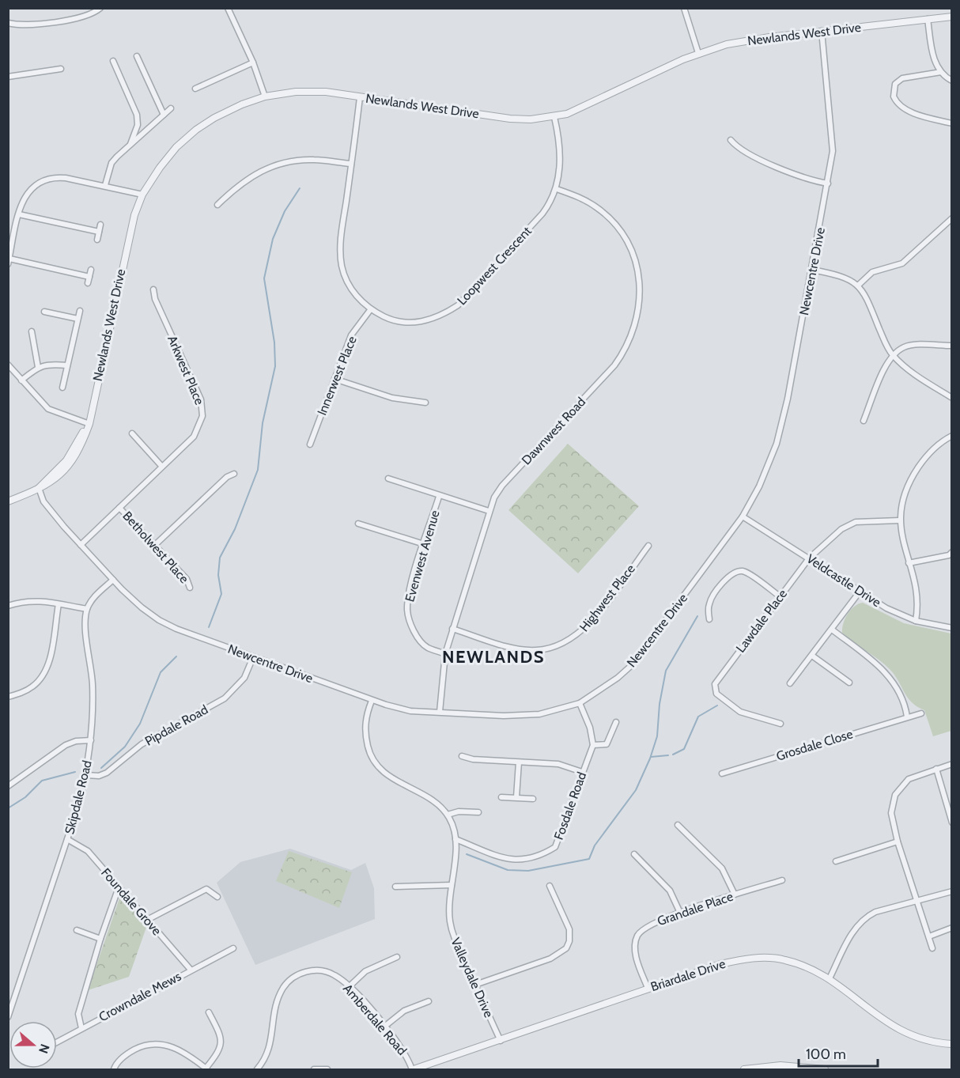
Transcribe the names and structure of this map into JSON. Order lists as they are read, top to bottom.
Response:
{
  "streets": {
    "street": [
      "Newlands West Drive",
      "Loopwest Crescent",
      "Newcentre Drive",
      "Arkwest Place",
      "Innerwest Place",
      "Dawnwest Road",
      "Betholwest Place",
      "Evenwest Avenue",
      "Veldcastle Drive",
      "Highwest Place",
      "Lawdale Place",
      "Pipdale Road",
      "Grosdale Close",
      "Skipdale Road",
      "Fosdale Road",
      "Foundale Grove",
      "Grandale Place",
      "Briardale Drive",
      "Valleydale Drive",
      "Crowndale Mews",
      "Amberdale Road"
    ]
  },
  "crossings": [
    ["Newlands West Drive", "Loopwest Crescent"],
    ["Newlands West Drive", "Newcentre Drive"],
    ["Loopwest Crescent", "Innerwest Place"],
    ["Loopwest Crescent", "Dawnwest Road"],
    ["Newcentre Drive", "Arkwest Place"],
    ["Newcentre Drive", "Dawnwest Road"],
    ["Newcentre Drive", "Veldcastle Drive"],
    ["Newcentre Drive", "Pipdale Road"],
    ["Arkwest Place", "Betholwest Place"],
    ["Dawnwest Road", "Evenwest Avenue"],
    ["Dawnwest Road", "Highwest Place"],
    ["Veldcastle Drive", "Lawdale Place"],
    ["Pipdale Road", "Skipdale Road"],
    ["Skipdale Road", "Foundale Grove"],
    ["Fosdale Road", "Valleydale Drive"],
    ["Foundale Grove", "Crowndale Mews"],
    ["Grandale Place", "Briardale Drive"],
    ["Briardale Drive", "Valleydale Drive"],
    ["Briardale Drive", "Amberdale Road"]
  ],
  "districts": ["NEWLANDS"],
  "scale_bar": "100 m",
  "north": "right"
}
